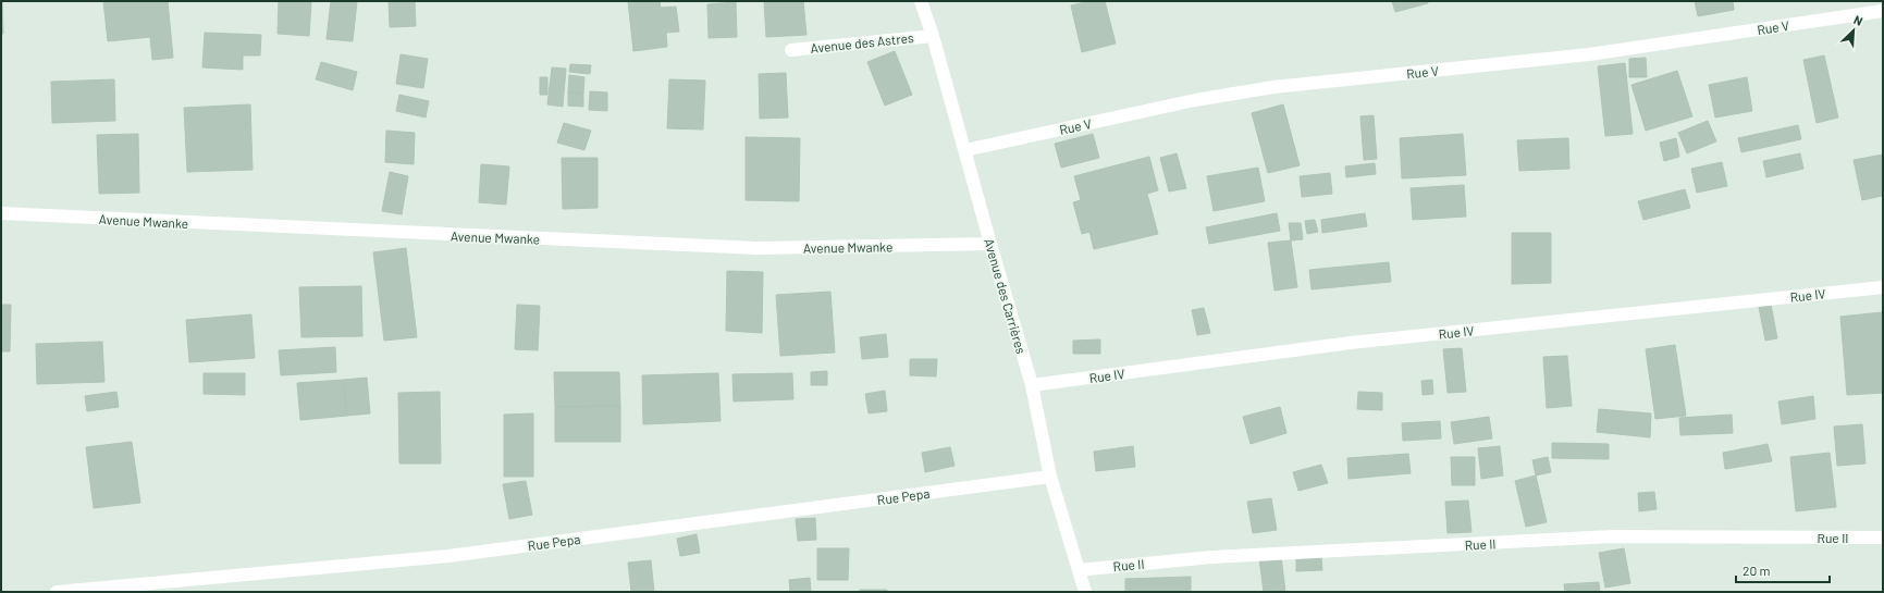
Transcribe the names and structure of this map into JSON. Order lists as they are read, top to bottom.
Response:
{
  "streets": {
    "street": [
      "Rue V",
      "Avenue des Astres",
      "Avenue Mwanke",
      "Rue IV",
      "Avenue des Carrières",
      "Rue Pepa",
      "Rue II"
    ]
  },
  "crossings": [
    ["Rue V", "Avenue des Carrières"],
    ["Avenue des Astres", "Avenue des Carrières"],
    ["Avenue Mwanke", "Avenue des Carrières"],
    ["Rue IV", "Avenue des Carrières"],
    ["Avenue des Carrières", "Rue Pepa"],
    ["Avenue des Carrières", "Rue II"]
  ],
  "scale_bar": "20 m",
  "north": "top right"
}
